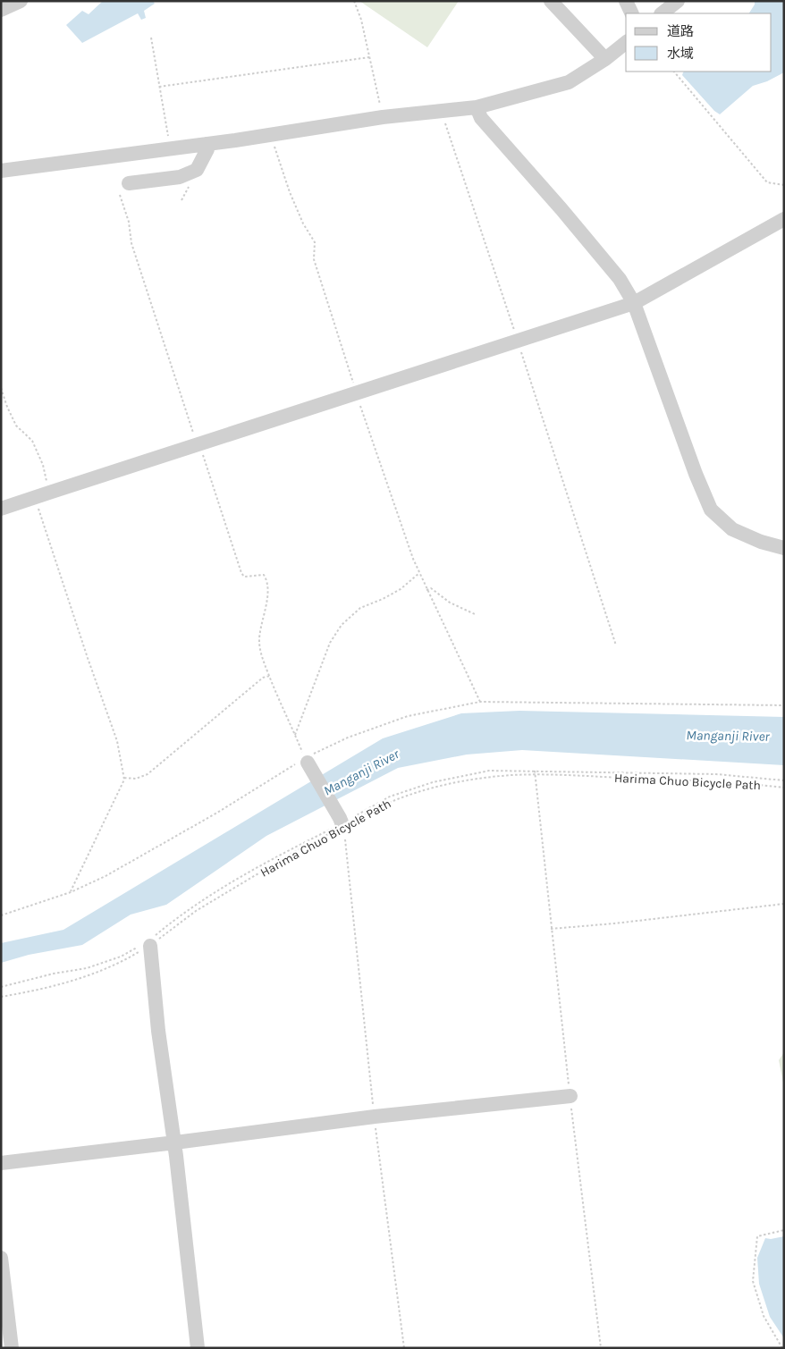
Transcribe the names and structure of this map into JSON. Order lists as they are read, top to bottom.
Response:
{
  "streets": {
    "path": ["Harima Chuo Bicycle Path"]
  },
  "water": ["Manganji River"],
  "legend": ["道路", "水域"]
}
